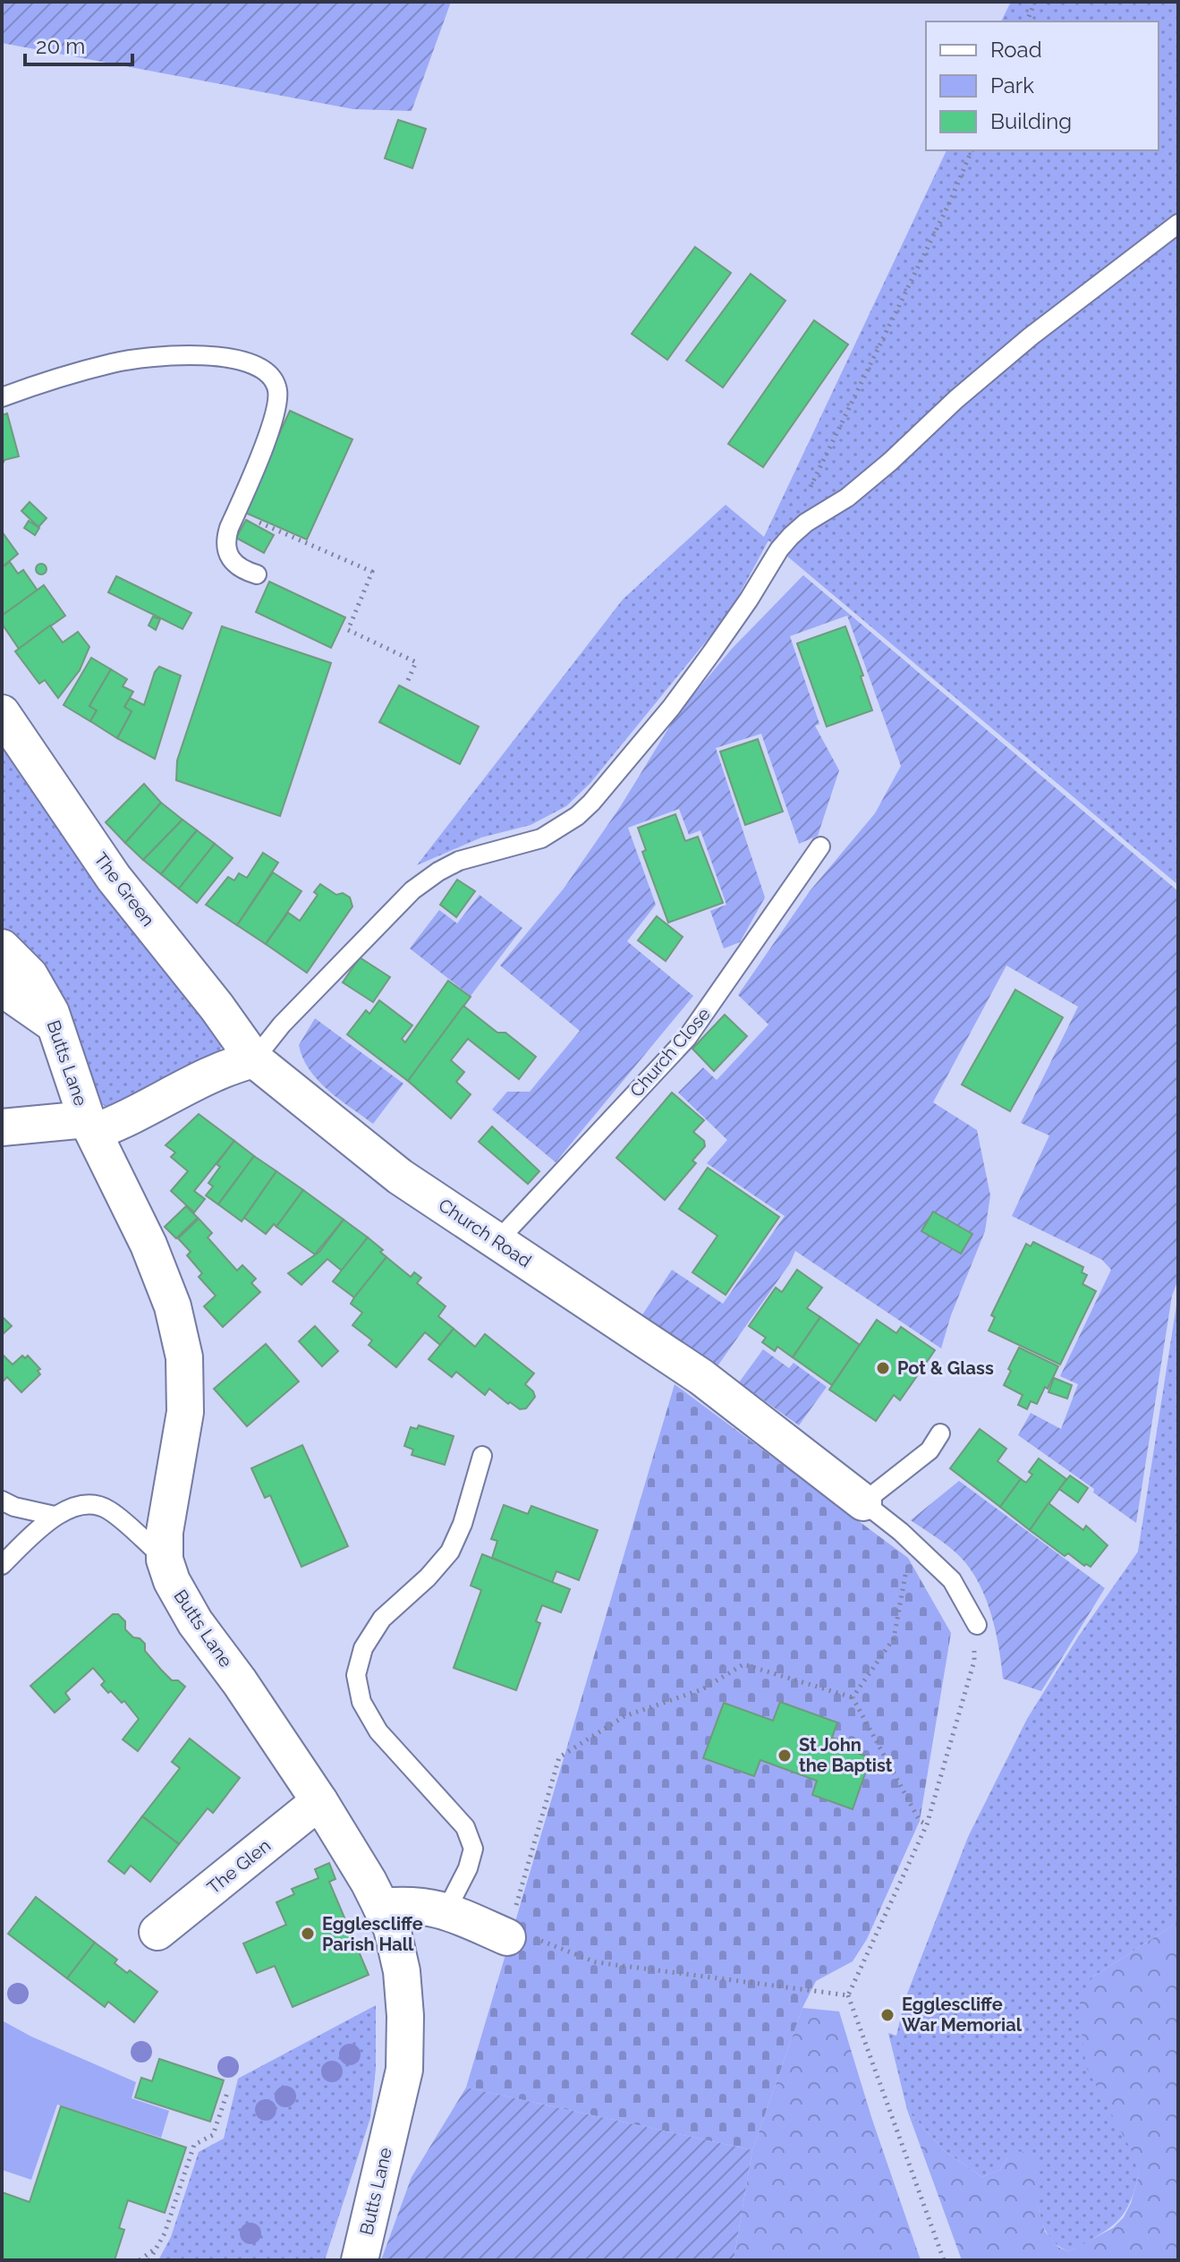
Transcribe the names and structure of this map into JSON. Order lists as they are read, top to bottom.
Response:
{
  "streets": {
    "street": [
      "The Green",
      "Butts Lane",
      "Church Road",
      "The Glen"
    ],
    "lane": ["Church Close"]
  },
  "crossings": [
    ["The Green", "Church Road"],
    ["Church Close", "Church Road"],
    ["Butts Lane", "The Glen"]
  ],
  "places": [
    "Pot & Glass",
    "St John the Baptist",
    "Egglescliffe Parish Hall",
    "Egglescliffe War Memorial"
  ],
  "legend": ["Road", "Park", "Building"],
  "scale_bar": "20 m"
}
